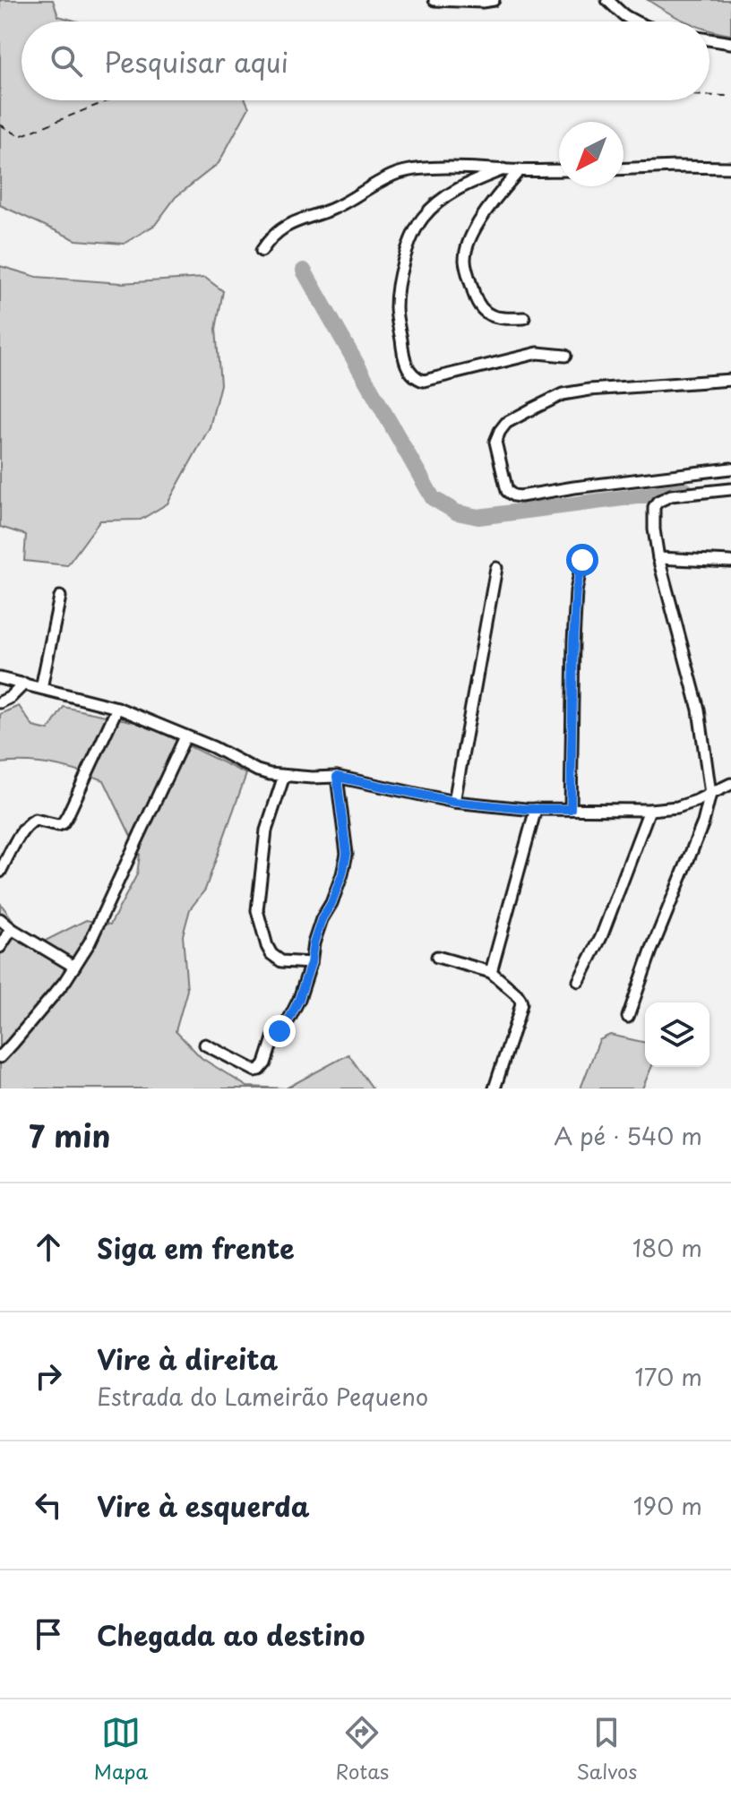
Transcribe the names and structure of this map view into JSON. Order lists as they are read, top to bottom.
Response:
{
  "north": "bottom left",
  "page": {
    "search": "Pesquisar aqui",
    "heading": ["7 min", "A pé · 540 m"],
    "list": [
      ["Siga em frente", "180 m"],
      ["Vire à direita", "Estrada do Lameirão Pequeno", "170 m"],
      ["Vire à esquerda", "190 m"],
      "Chegada ao destino"
    ],
    "nav": ["Mapa", "Rotas", "Salvos"]
  }
}
